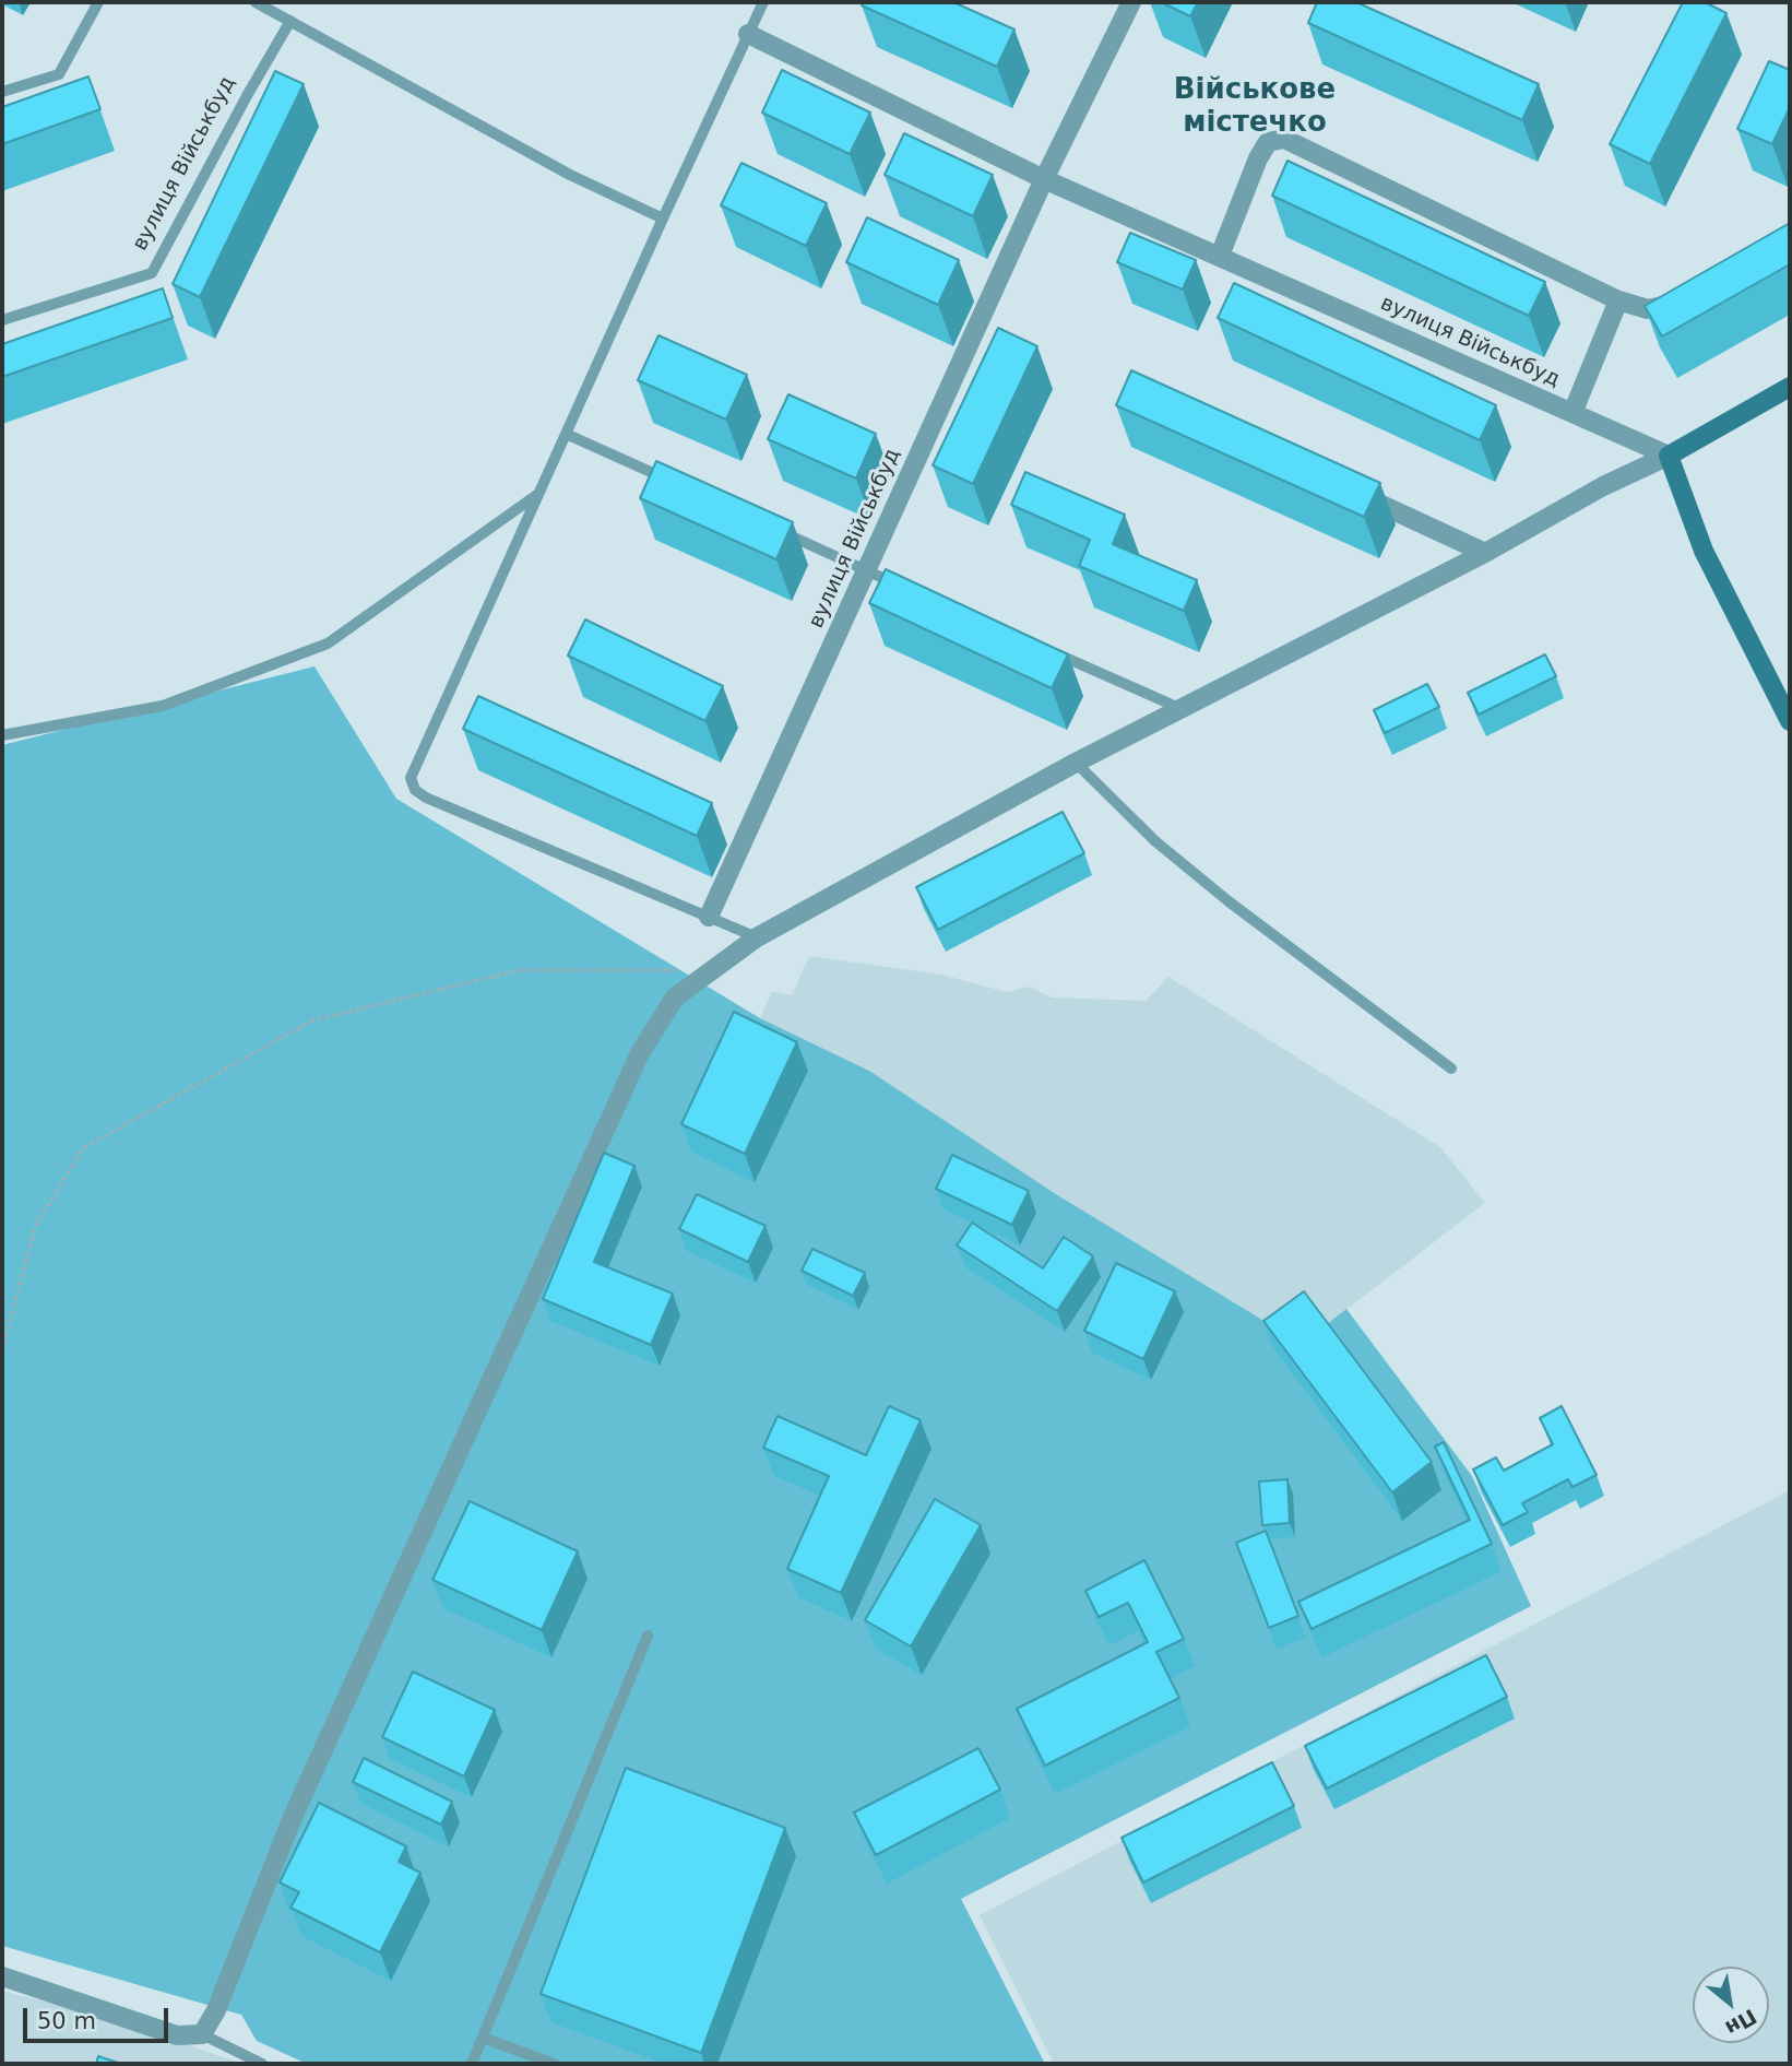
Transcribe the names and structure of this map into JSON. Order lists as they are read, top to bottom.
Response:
{
  "streets": {
    "street": ["вулиця Військбуд"]
  },
  "districts": ["Військове містечко"],
  "scale_bar": "50 m",
  "north": "bottom right"
}
